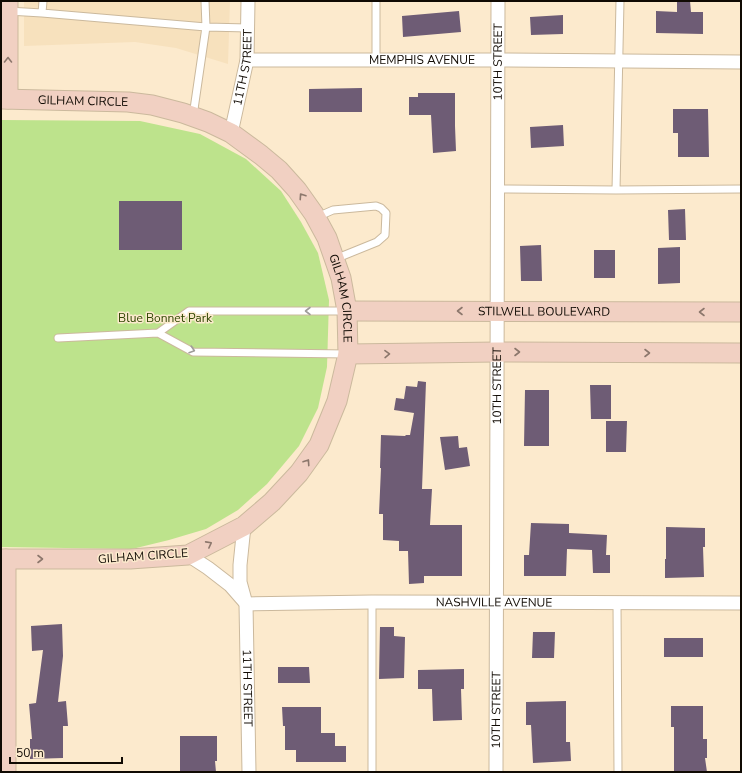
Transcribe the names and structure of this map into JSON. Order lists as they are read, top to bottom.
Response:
{
  "streets": {
    "main road": ["GILHAM CIRCLE", "STILWELL BOULEVARD"],
    "street": [
      "MEMPHIS AVENUE",
      "10TH STREET",
      "11TH STREET",
      "NASHVILLE AVENUE"
    ]
  },
  "crossings": [
    ["MEMPHIS AVENUE", "10TH STREET"],
    ["MEMPHIS AVENUE", "11TH STREET"],
    ["10TH STREET", "STILWELL BOULEVARD"],
    ["10TH STREET", "NASHVILLE AVENUE"],
    ["11TH STREET", "GILHAM CIRCLE"],
    ["11TH STREET", "NASHVILLE AVENUE"],
    ["GILHAM CIRCLE", "STILWELL BOULEVARD"]
  ],
  "parks": ["Blue Bonnet Park"],
  "scale_bar": "50 m"
}
